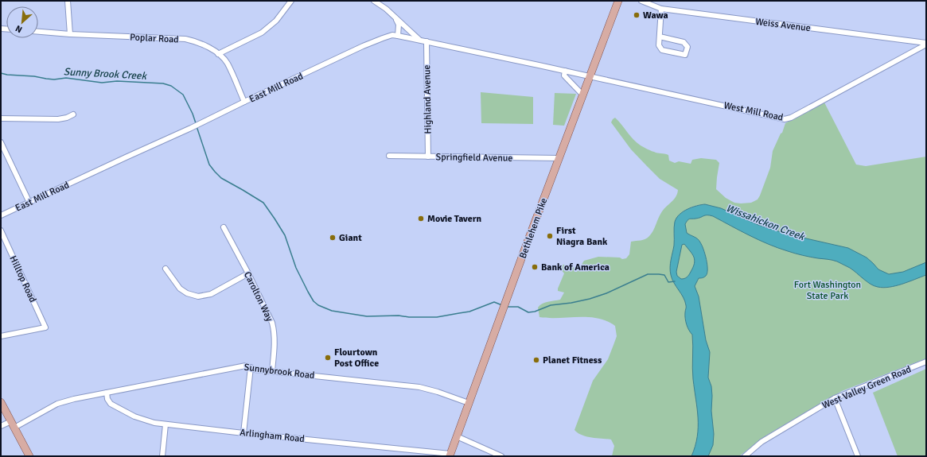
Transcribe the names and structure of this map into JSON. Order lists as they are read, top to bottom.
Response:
{
  "streets": {
    "main road": ["Bethlehem Pike"],
    "street": [
      "Weiss Avenue",
      "Poplar Road",
      "East Mill Road",
      "Highland Avenue",
      "West Mill Road",
      "Springfield Avenue",
      "Hilltop Road",
      "Carolton Way",
      "Sunnybrook Road",
      "West Valley Green Road",
      "Arlingham Road"
    ]
  },
  "crossings": [
    ["Weiss Avenue", "West Mill Road"],
    ["Poplar Road", "East Mill Road"],
    ["East Mill Road", "Highland Avenue"],
    ["East Mill Road", "West Mill Road"],
    ["Highland Avenue", "Springfield Avenue"],
    ["West Mill Road", "Bethlehem Pike"],
    ["Springfield Avenue", "Bethlehem Pike"],
    ["Bethlehem Pike", "Sunnybrook Road"],
    ["Bethlehem Pike", "Arlingham Road"],
    ["Carolton Way", "Sunnybrook Road"],
    ["Sunnybrook Road", "Arlingham Road"]
  ],
  "water": ["Sunny Brook Creek", "Wissahickon Creek"],
  "parks": ["Fort Washington State Park"],
  "places": [
    "Wawa",
    "Movie Tavern",
    "First Niagra Bank",
    "Giant",
    "Bank of America",
    "Flourtown Post Office",
    "Planet Fitness"
  ],
  "north": "bottom left"
}
